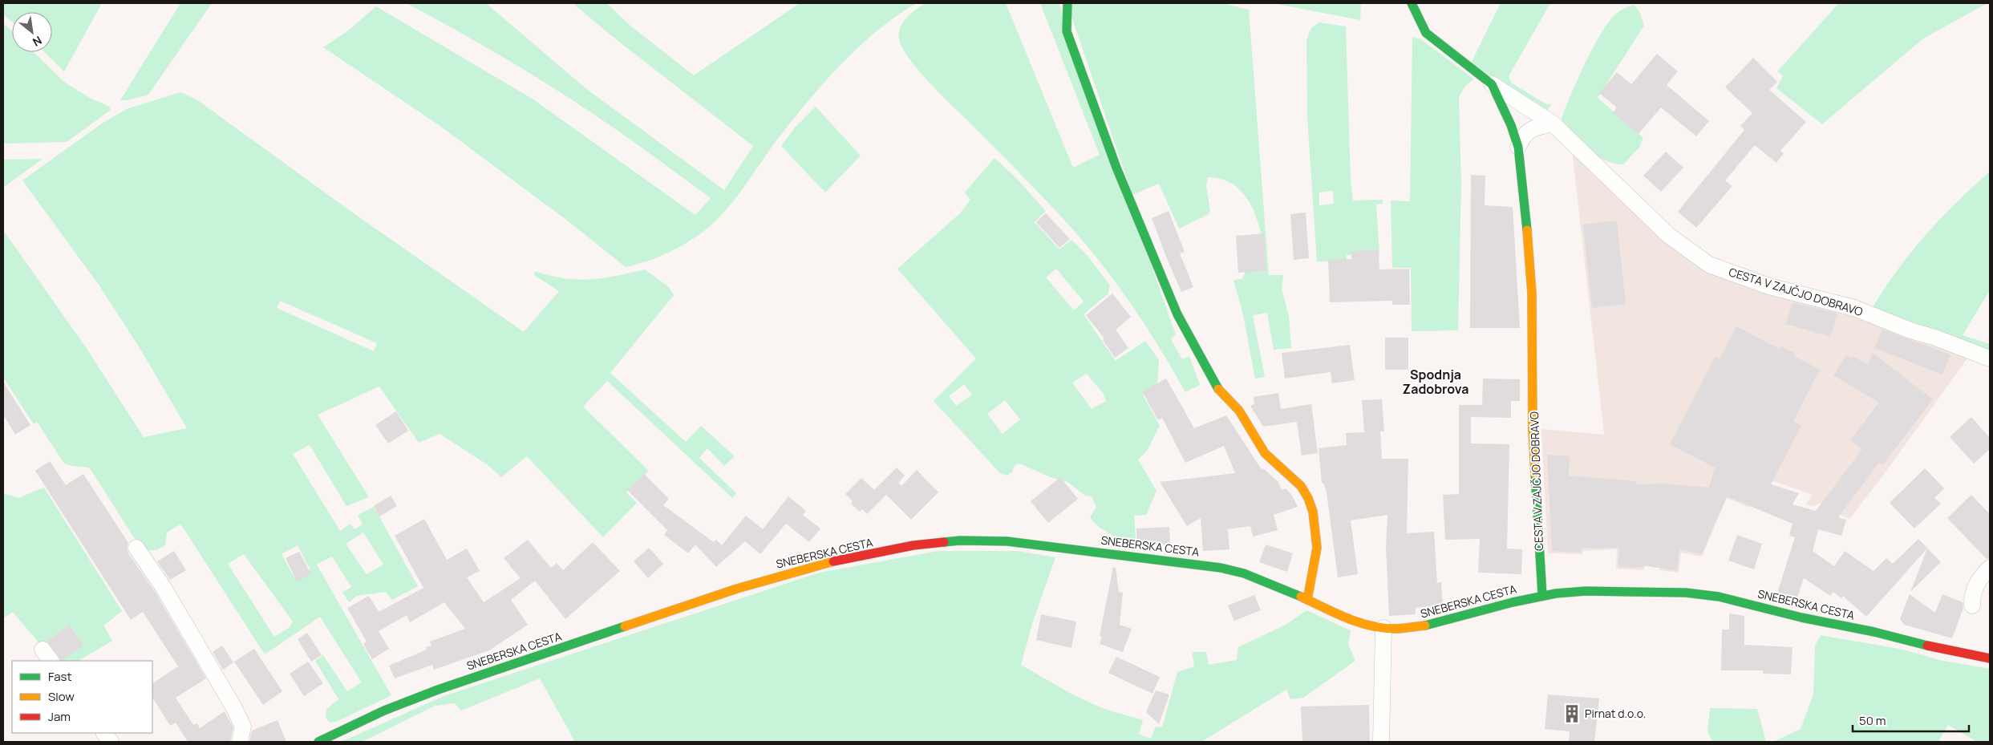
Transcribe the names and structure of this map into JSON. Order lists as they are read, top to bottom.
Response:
{
  "streets": {
    "street": ["CESTA V ZAJČJO DOBRAVO", "SNEBERSKA CESTA"]
  },
  "crossings": [
    ["CESTA V ZAJČJO DOBRAVO", "SNEBERSKA CESTA"]
  ],
  "districts": ["Spodnja Zadobrova"],
  "places": {
    "building": ["Pirnat d.o.o."]
  },
  "legend": ["Fast", "Slow", "Jam"],
  "scale_bar": "50 m",
  "north": "bottom right"
}
